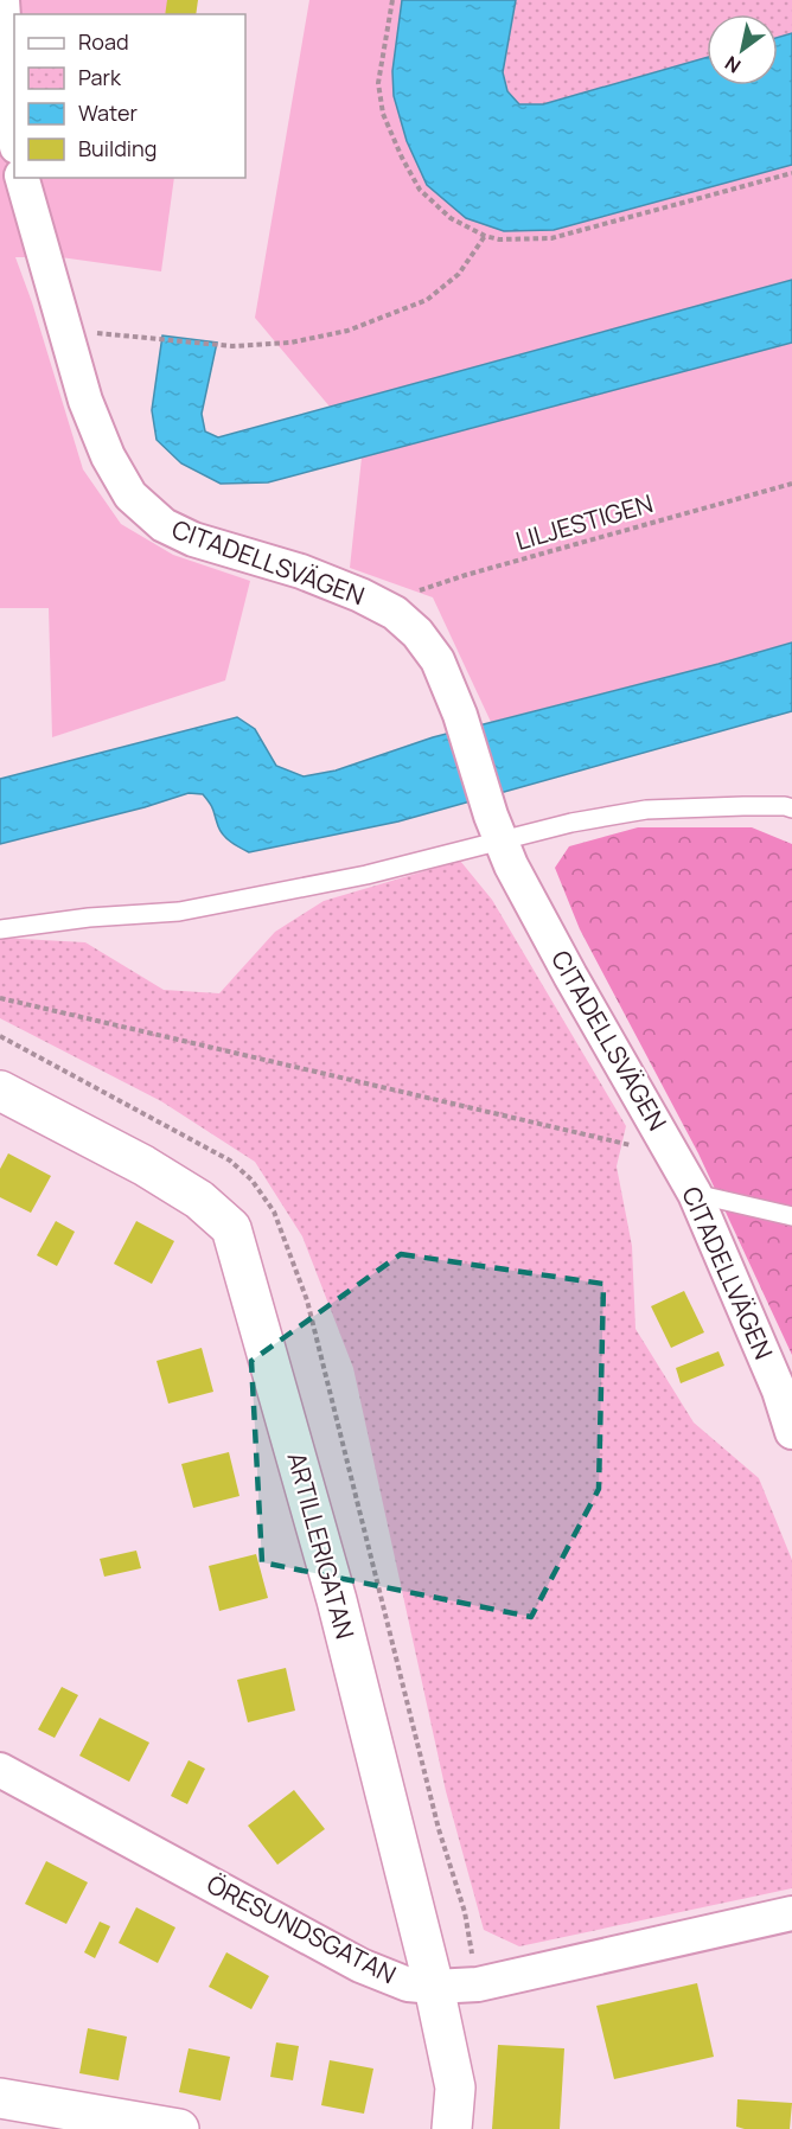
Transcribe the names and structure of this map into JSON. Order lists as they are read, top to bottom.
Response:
{
  "streets": {
    "street": [
      "CITADELLSVÄGEN",
      "CITADELLVÄGEN",
      "ARTILLERIGATAN",
      "ÖRESUNDSGATAN"
    ],
    "path": ["LILJESTIGEN"]
  },
  "crossings": [
    ["LILJESTIGEN", "CITADELLSVÄGEN"],
    ["CITADELLSVÄGEN", "CITADELLVÄGEN"],
    ["ARTILLERIGATAN", "ÖRESUNDSGATAN"]
  ],
  "legend": [
    "Road",
    "Park",
    "Water",
    "Building"
  ],
  "north": "bottom left"
}
